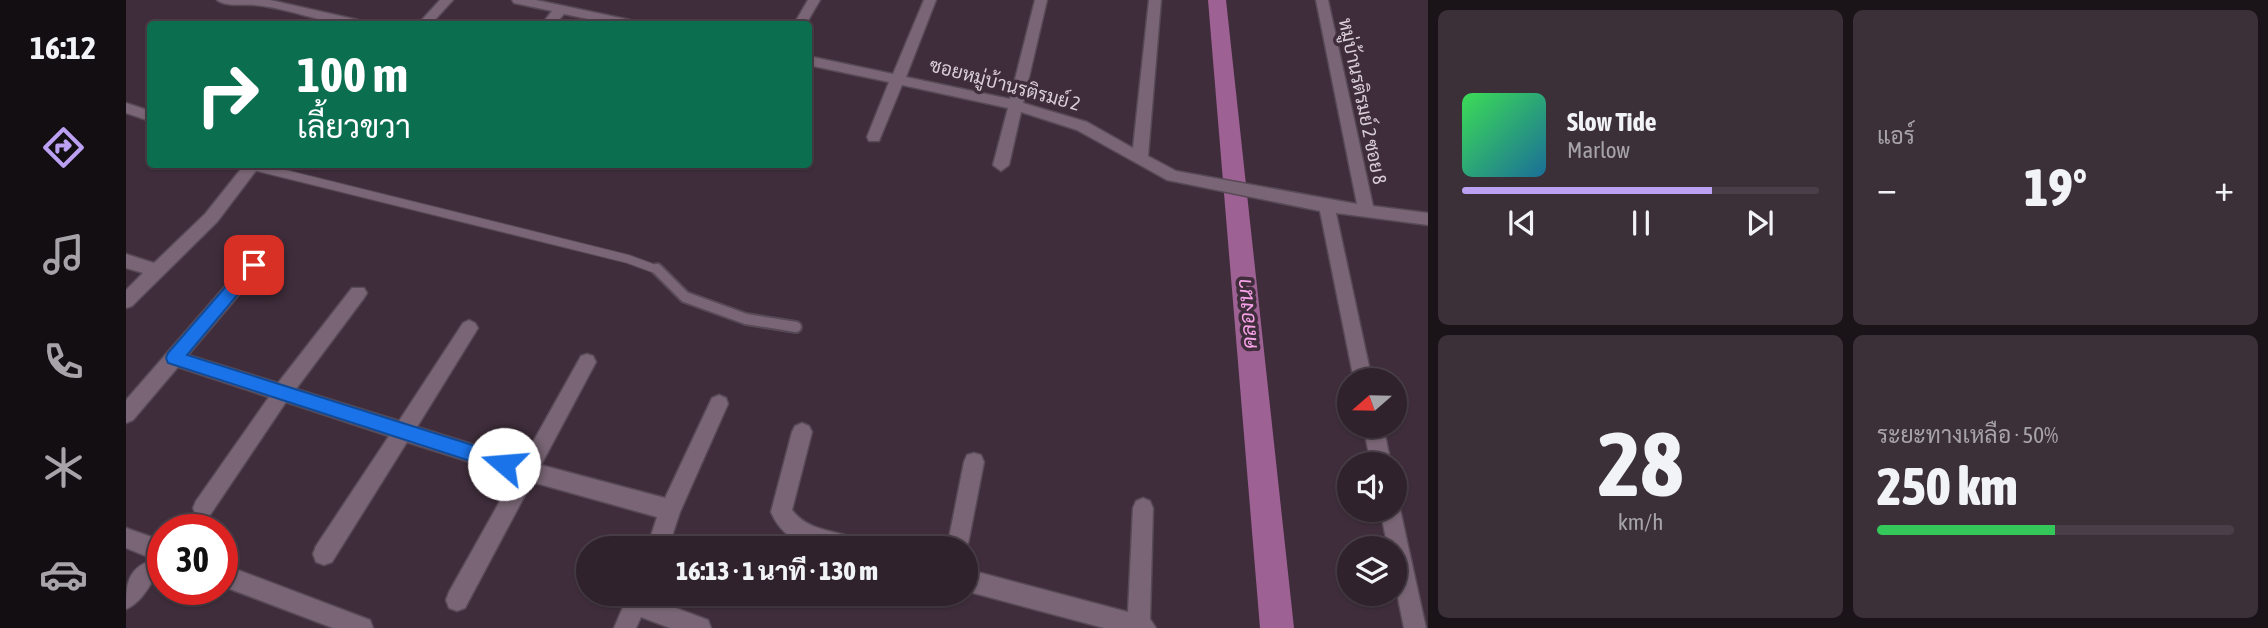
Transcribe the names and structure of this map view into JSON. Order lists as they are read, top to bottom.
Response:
{
  "streets": {
    "street": ["ซอยหมู่บ้านรติรมย์ 2", "หมู่บ้านรติรมย์ 2 ซอย 8"]
  },
  "crossings": [
    ["ซอยหมู่บ้านรติรมย์ 2", "หมู่บ้านรติรมย์ 2 ซอย 8"]
  ],
  "water": ["คลองนา"],
  "north": "left",
  "page": {
    "tabs": "16:12",
    "tile": [
      "แอร์",
      ["28", "km/h"],
      ["ระยะทางเหลือ · 50%", "250 km"]
    ],
    "turn": ["100 m", "เลี้ยวขวา"],
    "song": ["Slow Tide", "Marlow"],
    "heat": ["−", "19°", "+"],
    "limit": "30",
    "trip": "16:13 · 1 นาที · 130 m"
  }
}
